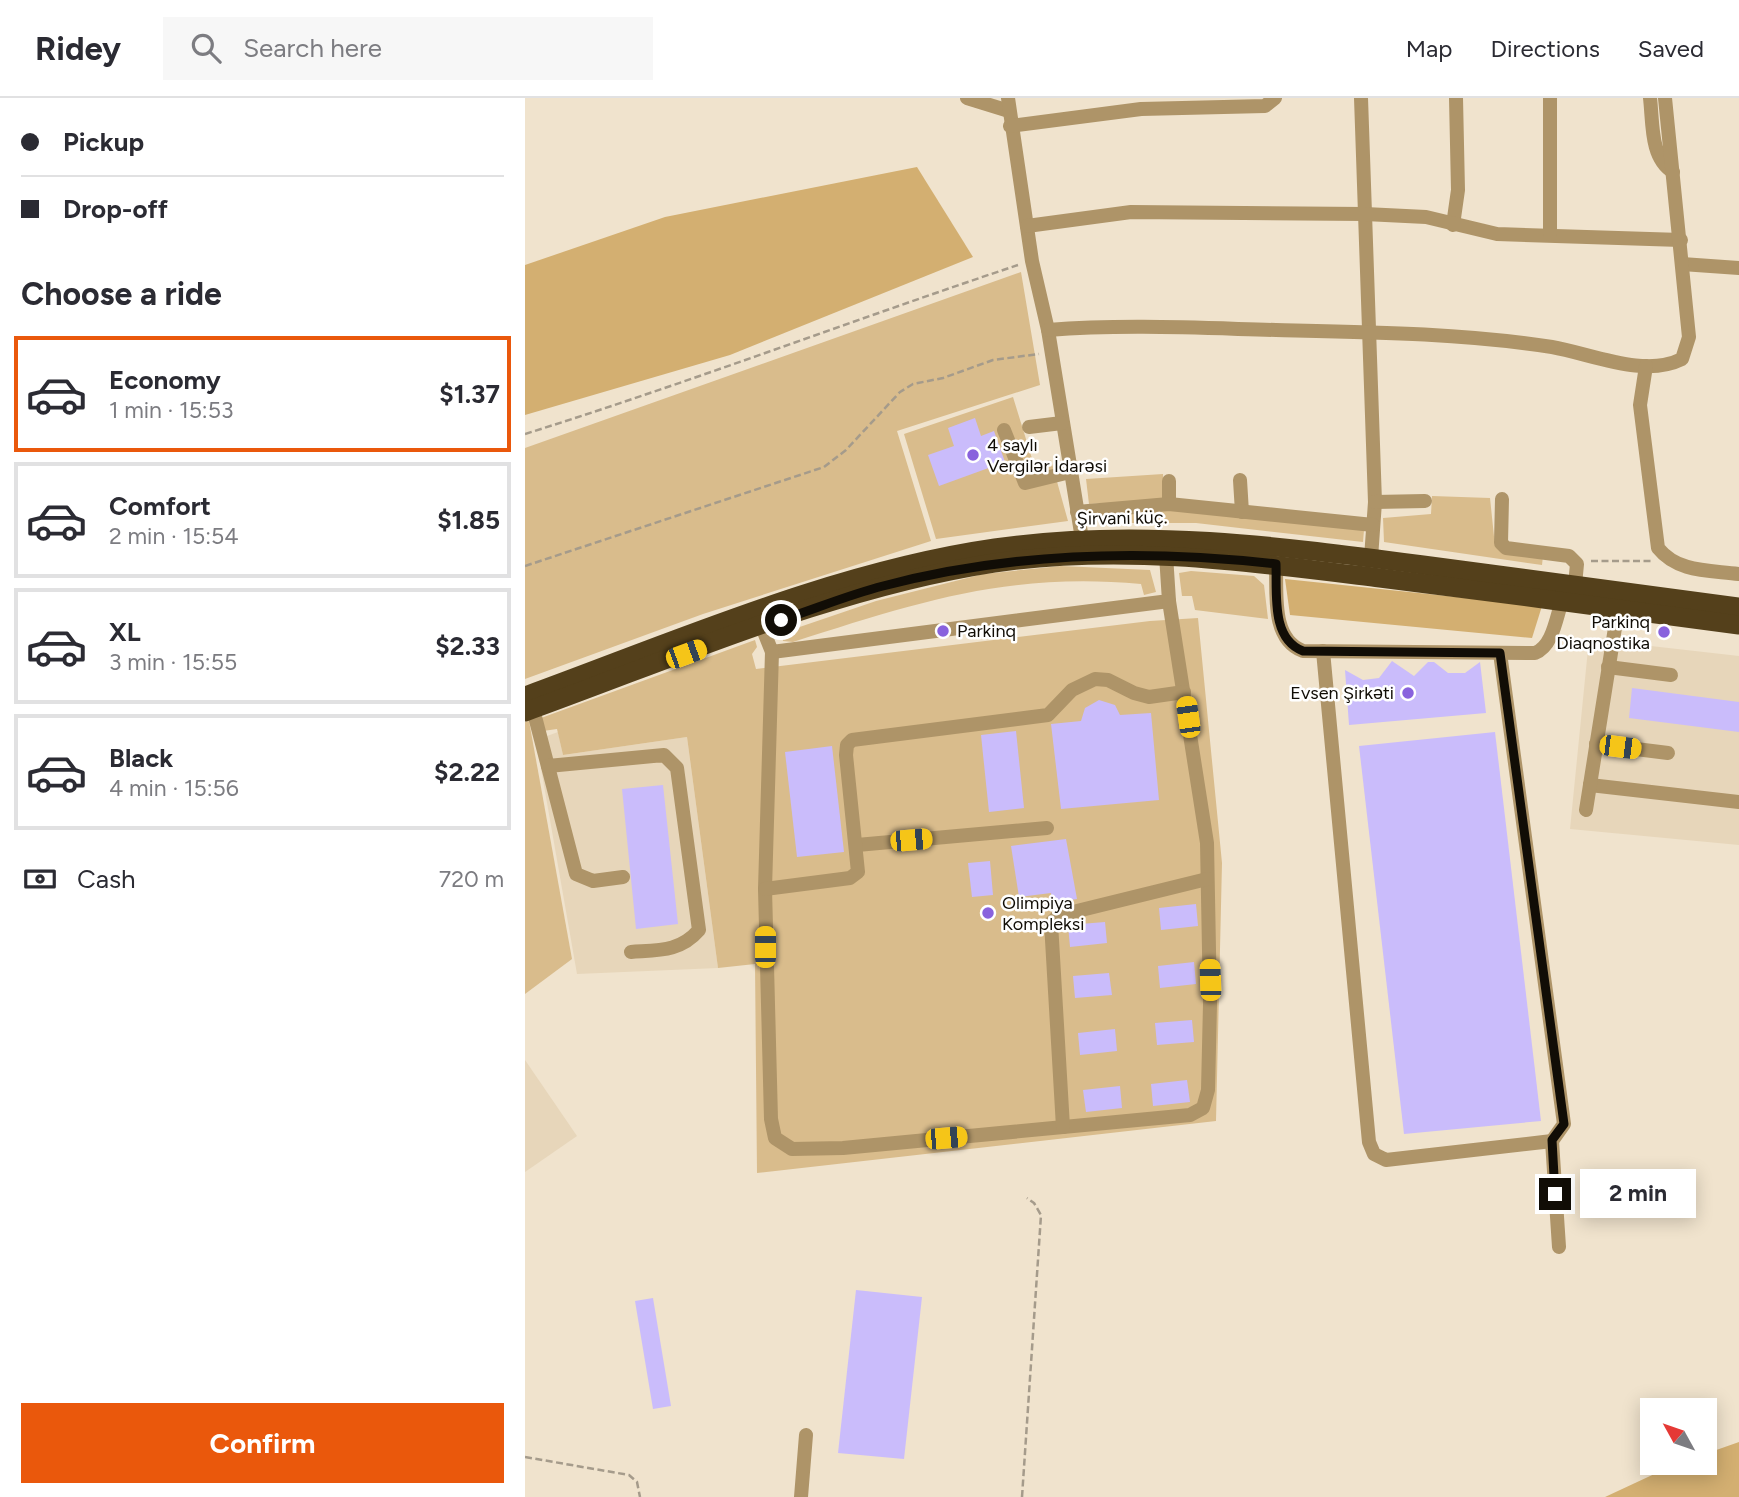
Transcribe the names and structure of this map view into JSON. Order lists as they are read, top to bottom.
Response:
{
  "streets": {
    "highway": ["Şirvani küç."]
  },
  "places": [
    "4 saylı Vergilər İdarəsi",
    "Parkinq",
    "Parkinq Diaqnostika",
    "Evsen Şirkəti",
    "Olimpiya Kompleksi"
  ],
  "north": "top left",
  "page": {
    "header": "Ridey",
    "search": "Search here",
    "nav": ["Map", "Directions", "Saved"],
    "banner": ["Pickup", "Drop-off"],
    "heading": "Choose a ride",
    "list": [
      {
        "name": "Economy",
        "note": "1 min · 15:53",
        "value": "$1.37"
      },
      {
        "name": "Comfort",
        "note": "2 min · 15:54",
        "value": "$1.85"
      },
      {
        "name": "XL",
        "note": "3 min · 15:55",
        "value": "$2.33"
      },
      {
        "name": "Black",
        "note": "4 min · 15:56",
        "value": "$2.22"
      }
    ],
    "pay": ["Cash", "720 m"],
    "bubble": "2 min",
    "buttons": "Confirm"
  }
}
